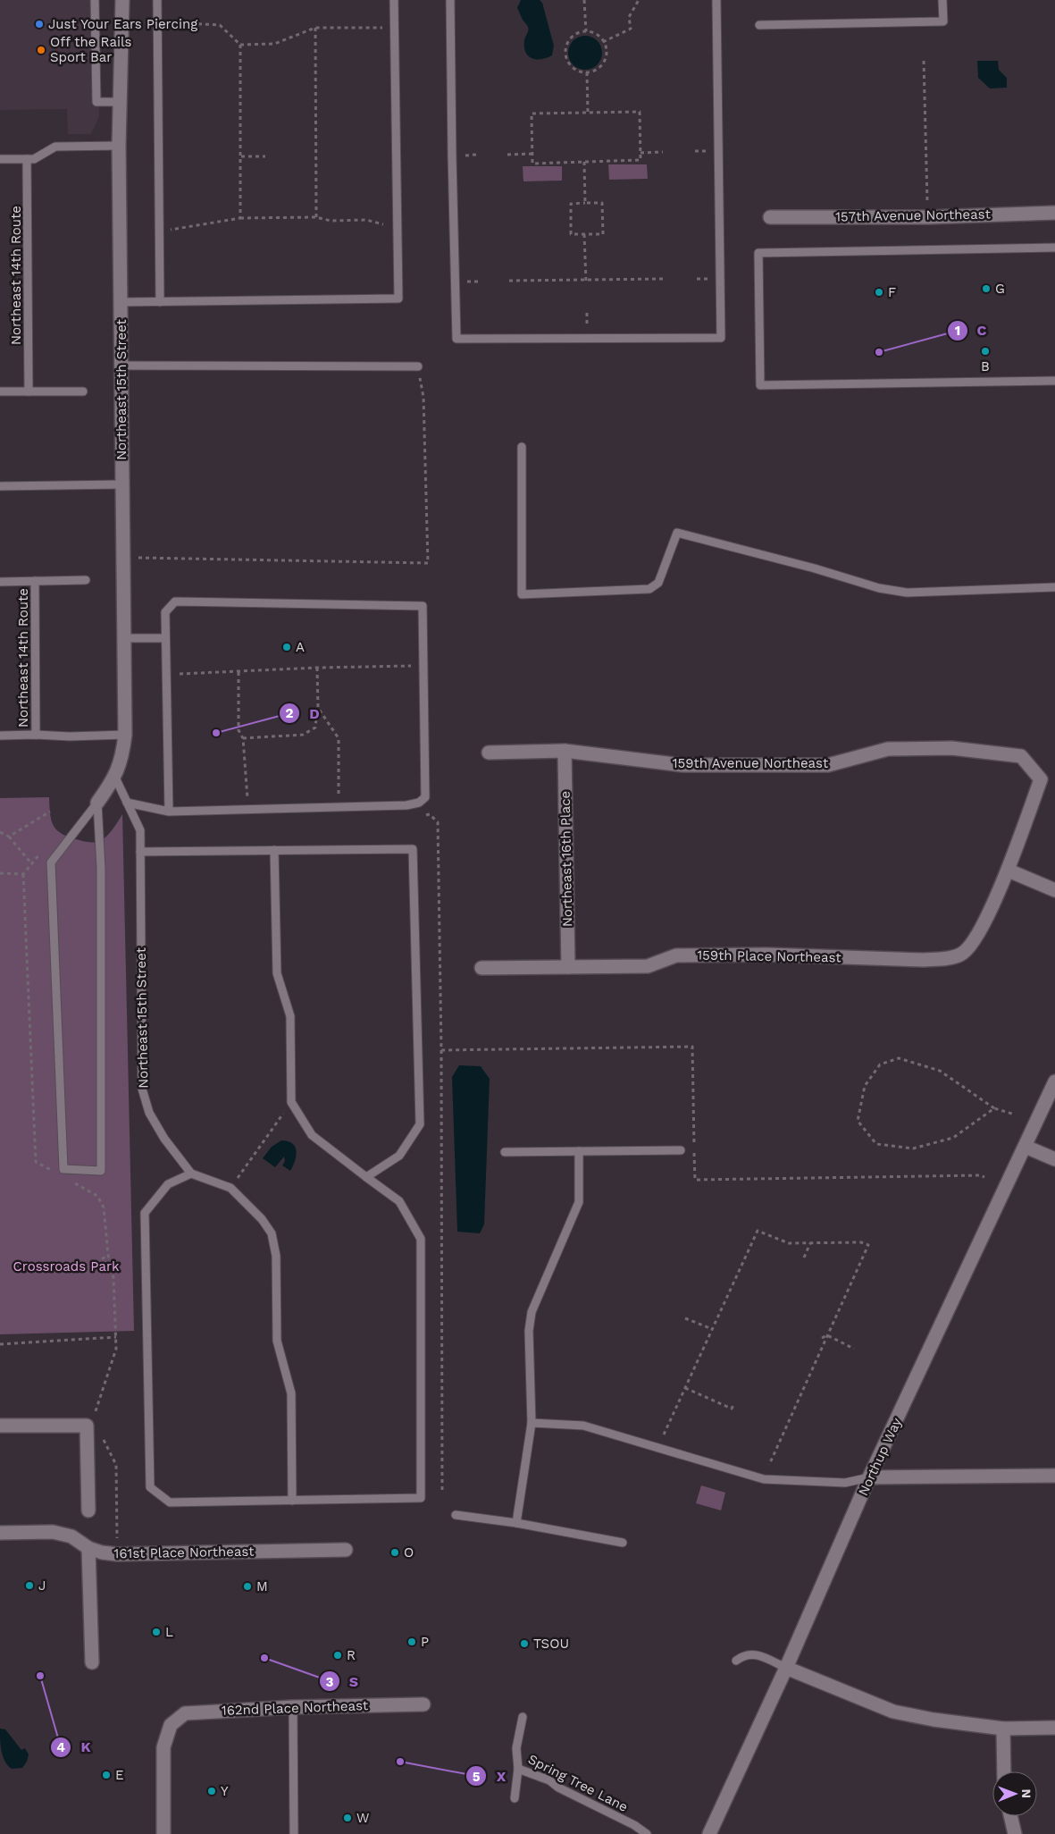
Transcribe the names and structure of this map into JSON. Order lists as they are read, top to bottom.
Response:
{
  "streets": {
    "street": [
      "157th Avenue Northeast",
      "Northeast 15th Street",
      "159th Avenue Northeast",
      "Northeast 16th Place",
      "159th Place Northeast",
      "Northup Way",
      "161st Place Northeast",
      "162nd Place Northeast"
    ],
    "lane": ["Northeast 14th Route", "Spring Tree Lane"]
  },
  "crossings": [
    ["159th Avenue Northeast", "Northeast 16th Place"],
    ["159th Avenue Northeast", "159th Place Northeast"],
    ["Northeast 16th Place", "159th Place Northeast"]
  ],
  "parks": ["Crossroads Park"],
  "places": [
    "Just Your Ears Piercing",
    "Off the Rails Sport Bar",
    "G",
    "F",
    "B",
    "C",
    "A",
    "D",
    "O",
    "J",
    "M",
    "L",
    "P",
    "TSOU",
    "R",
    "S",
    "K",
    "X",
    "E",
    "Y",
    "W"
  ],
  "north": "right"
}
